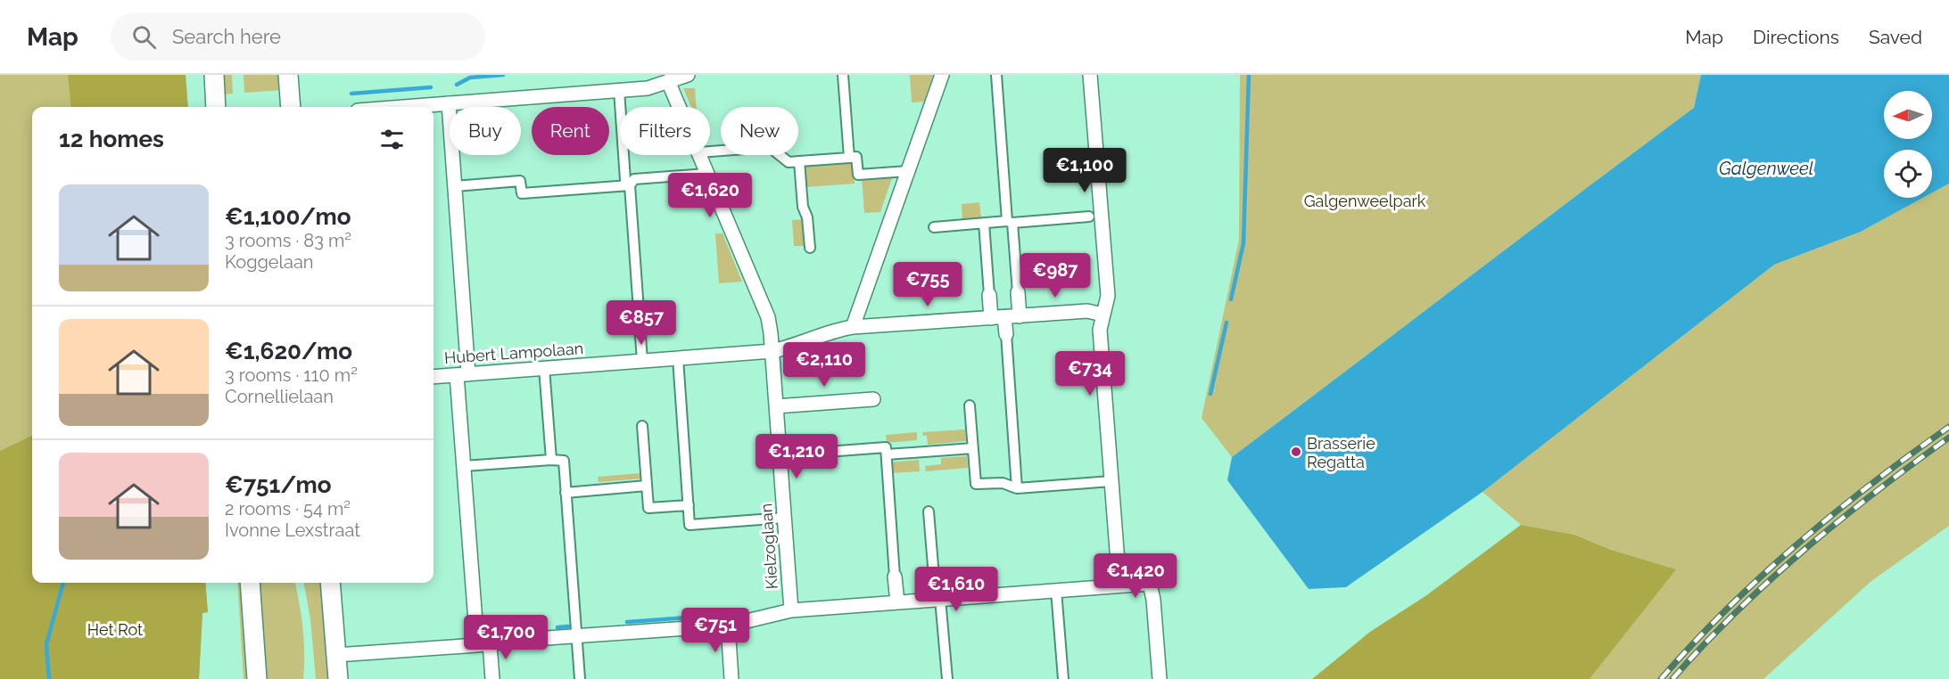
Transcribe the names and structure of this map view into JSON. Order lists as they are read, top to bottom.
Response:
{
  "streets": {
    "street": ["Hubert Lampolaan", "Kielzoglaan"]
  },
  "crossings": [
    ["Hubert Lampolaan", "Kielzoglaan"]
  ],
  "water": ["Galgenweel"],
  "parks": ["Galgenweelpark", "Het Rot"],
  "places": ["Brasserie Regatta"],
  "north": "left",
  "page": {
    "header": "Map",
    "search": "Search here",
    "nav": ["Map", "Directions", "Saved"],
    "chip": [
      "Buy",
      "Rent",
      "Filters",
      "New"
    ],
    "heading": "12 homes",
    "price": [
      "€1,100",
      "€1,620",
      "€987",
      "€755",
      "€857",
      "€2,110",
      "€734",
      "€1,210",
      "€1,420",
      "€1,610",
      "€751",
      "€1,700"
    ],
    "list": [
      {
        "name": "€1,100/mo",
        "note": "3 rooms · 83 m² · Koggelaan"
      },
      {
        "name": "€1,620/mo",
        "note": "3 rooms · 110 m² · Cornellielaan"
      },
      {
        "name": "€751/mo",
        "note": "2 rooms · 54 m² · Ivonne Lexstraat"
      }
    ]
  }
}
